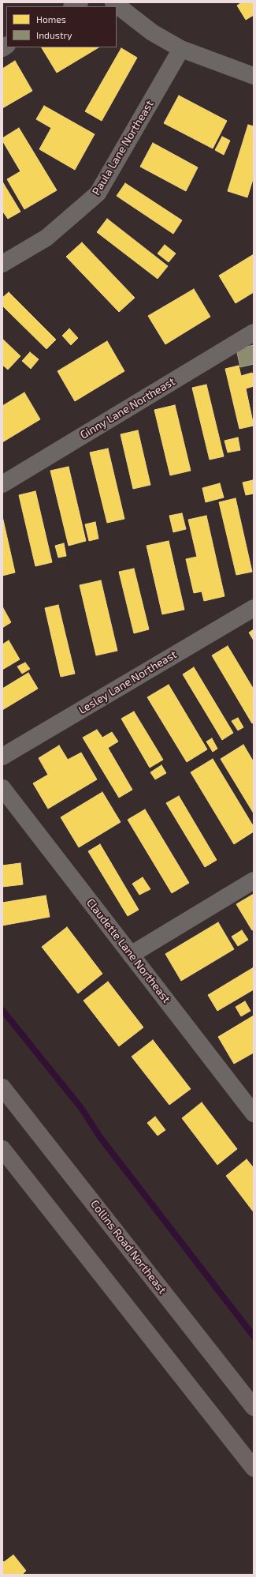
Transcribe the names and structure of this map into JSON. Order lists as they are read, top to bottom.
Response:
{
  "streets": {
    "highway": ["Collins Road Northeast"],
    "street": [
      "Paula Lane Northeast",
      "Ginny Lane Northeast",
      "Lesley Lane Northeast",
      "Claudette Lane Northeast"
    ]
  },
  "legend": ["Homes", "Industry"]
}
